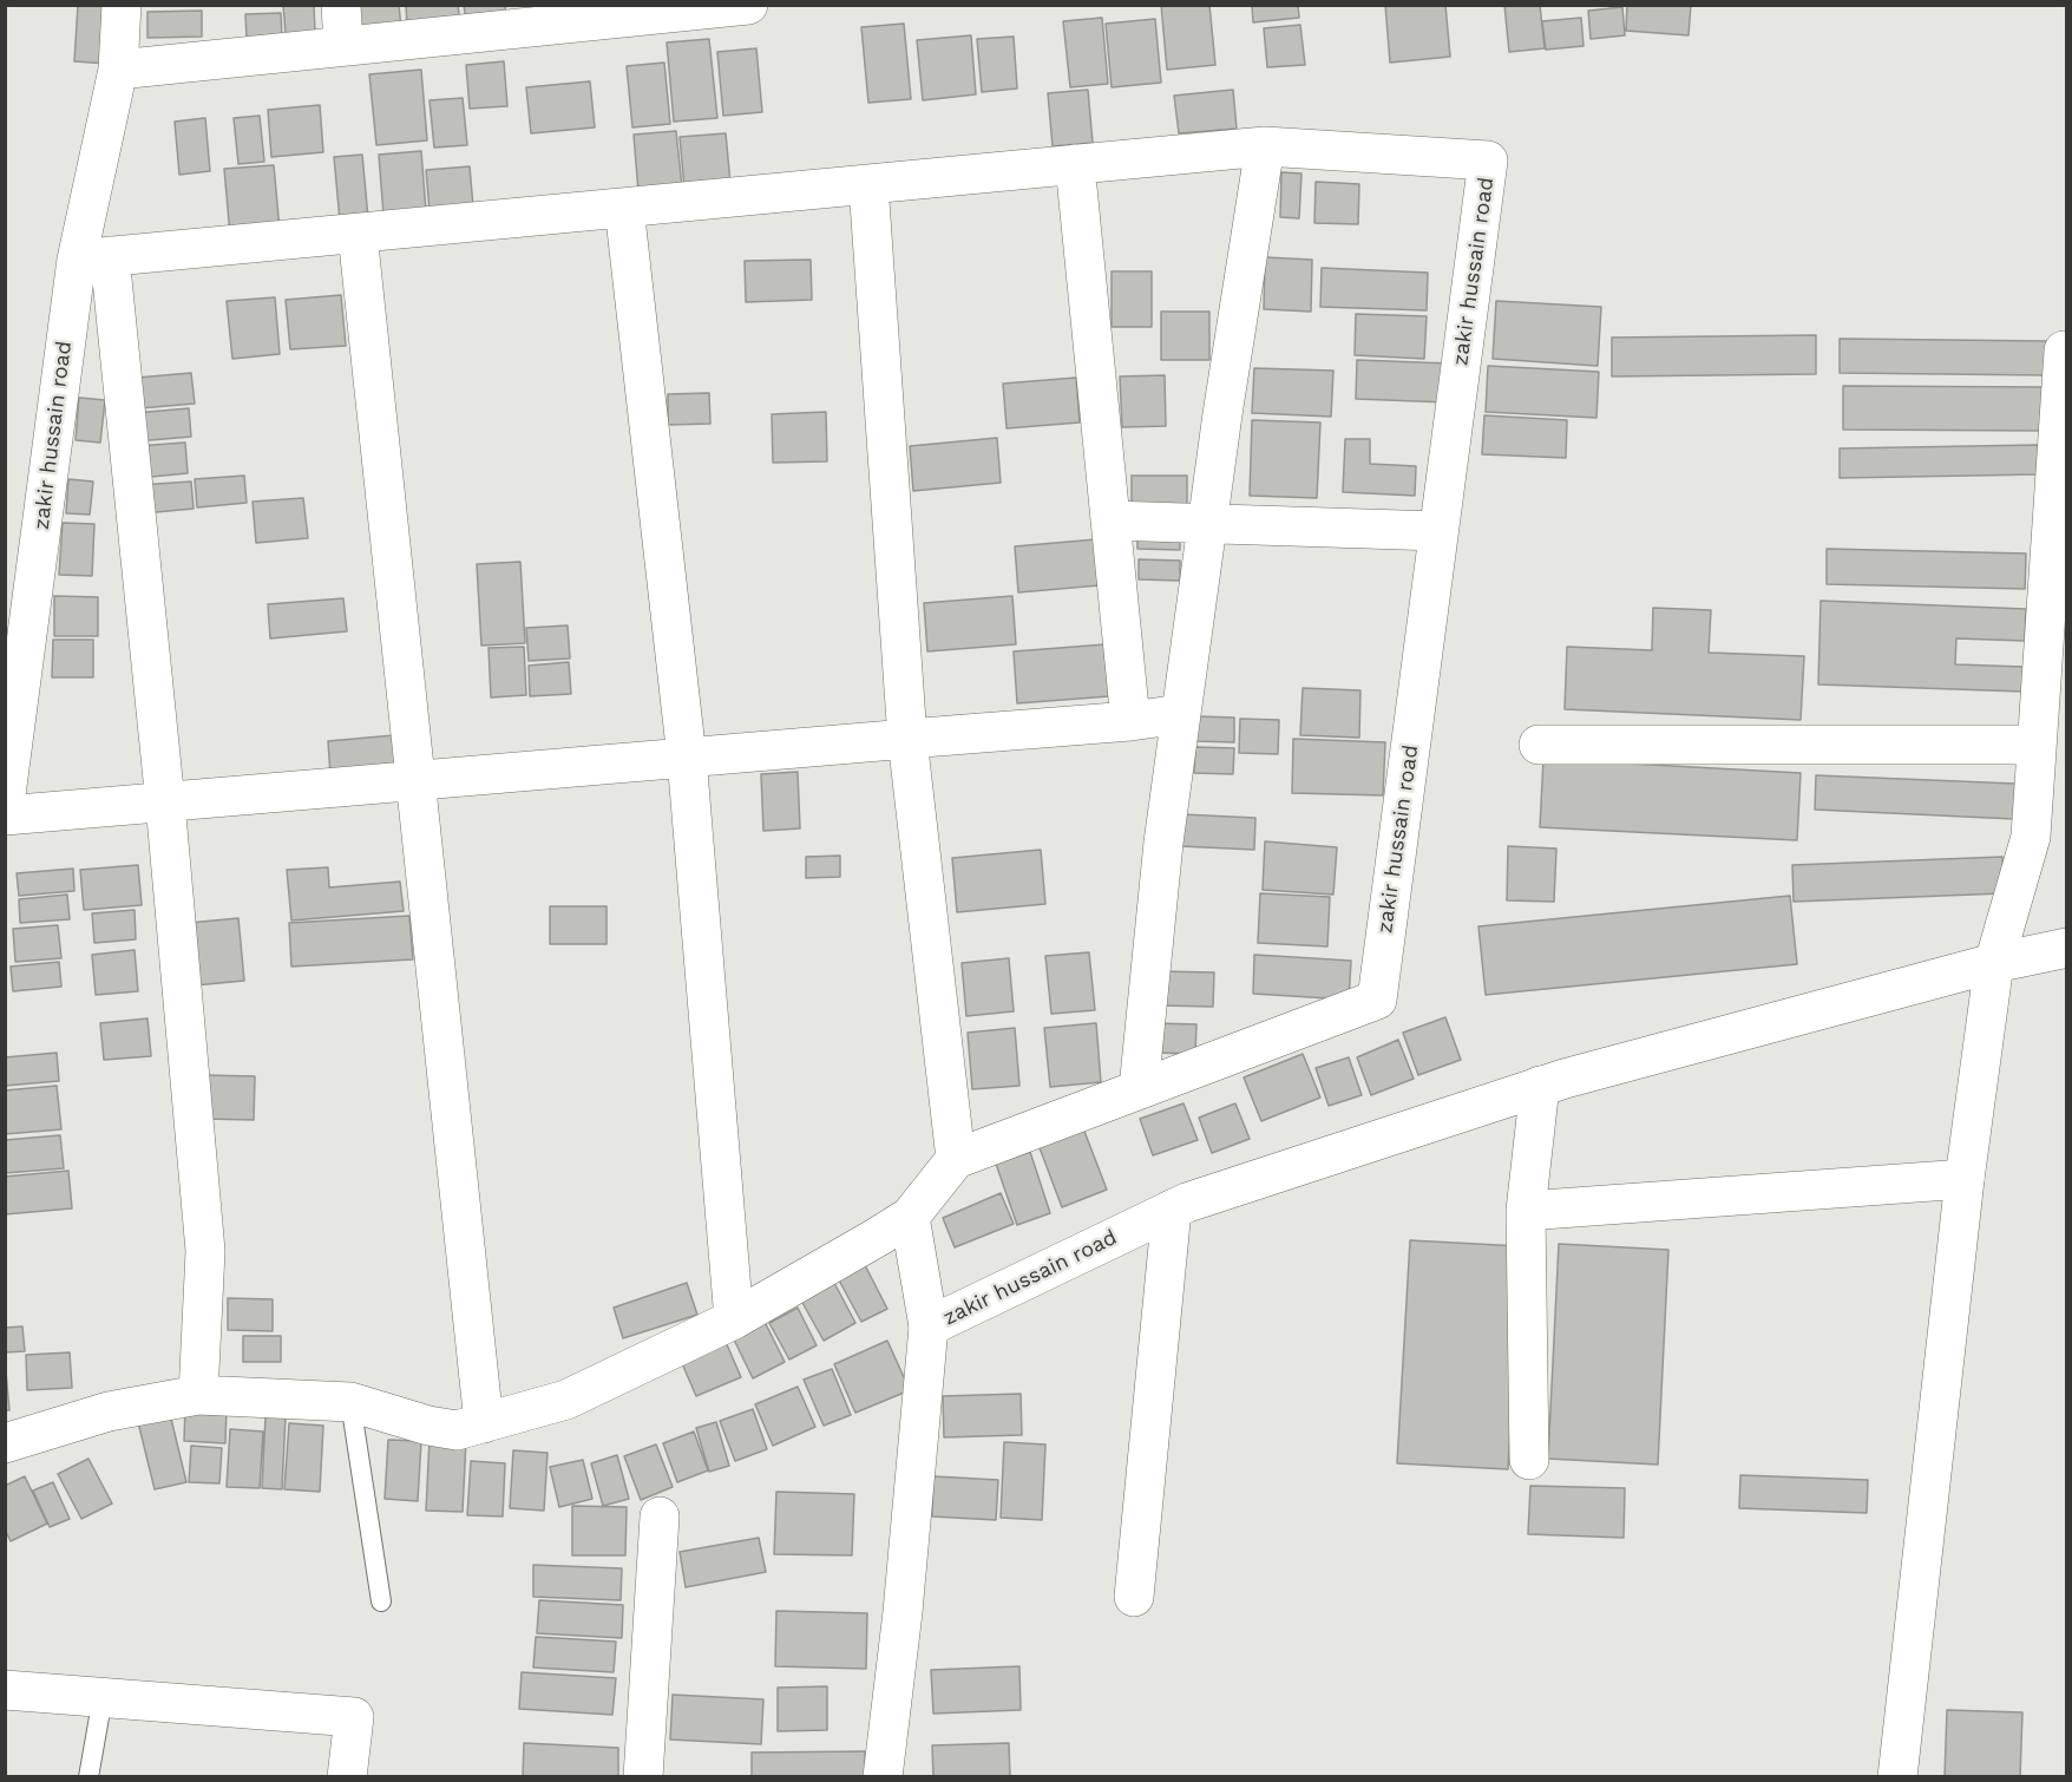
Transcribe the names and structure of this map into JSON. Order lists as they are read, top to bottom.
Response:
{
  "streets": {
    "street": ["zakir hussain road"]
  }
}
